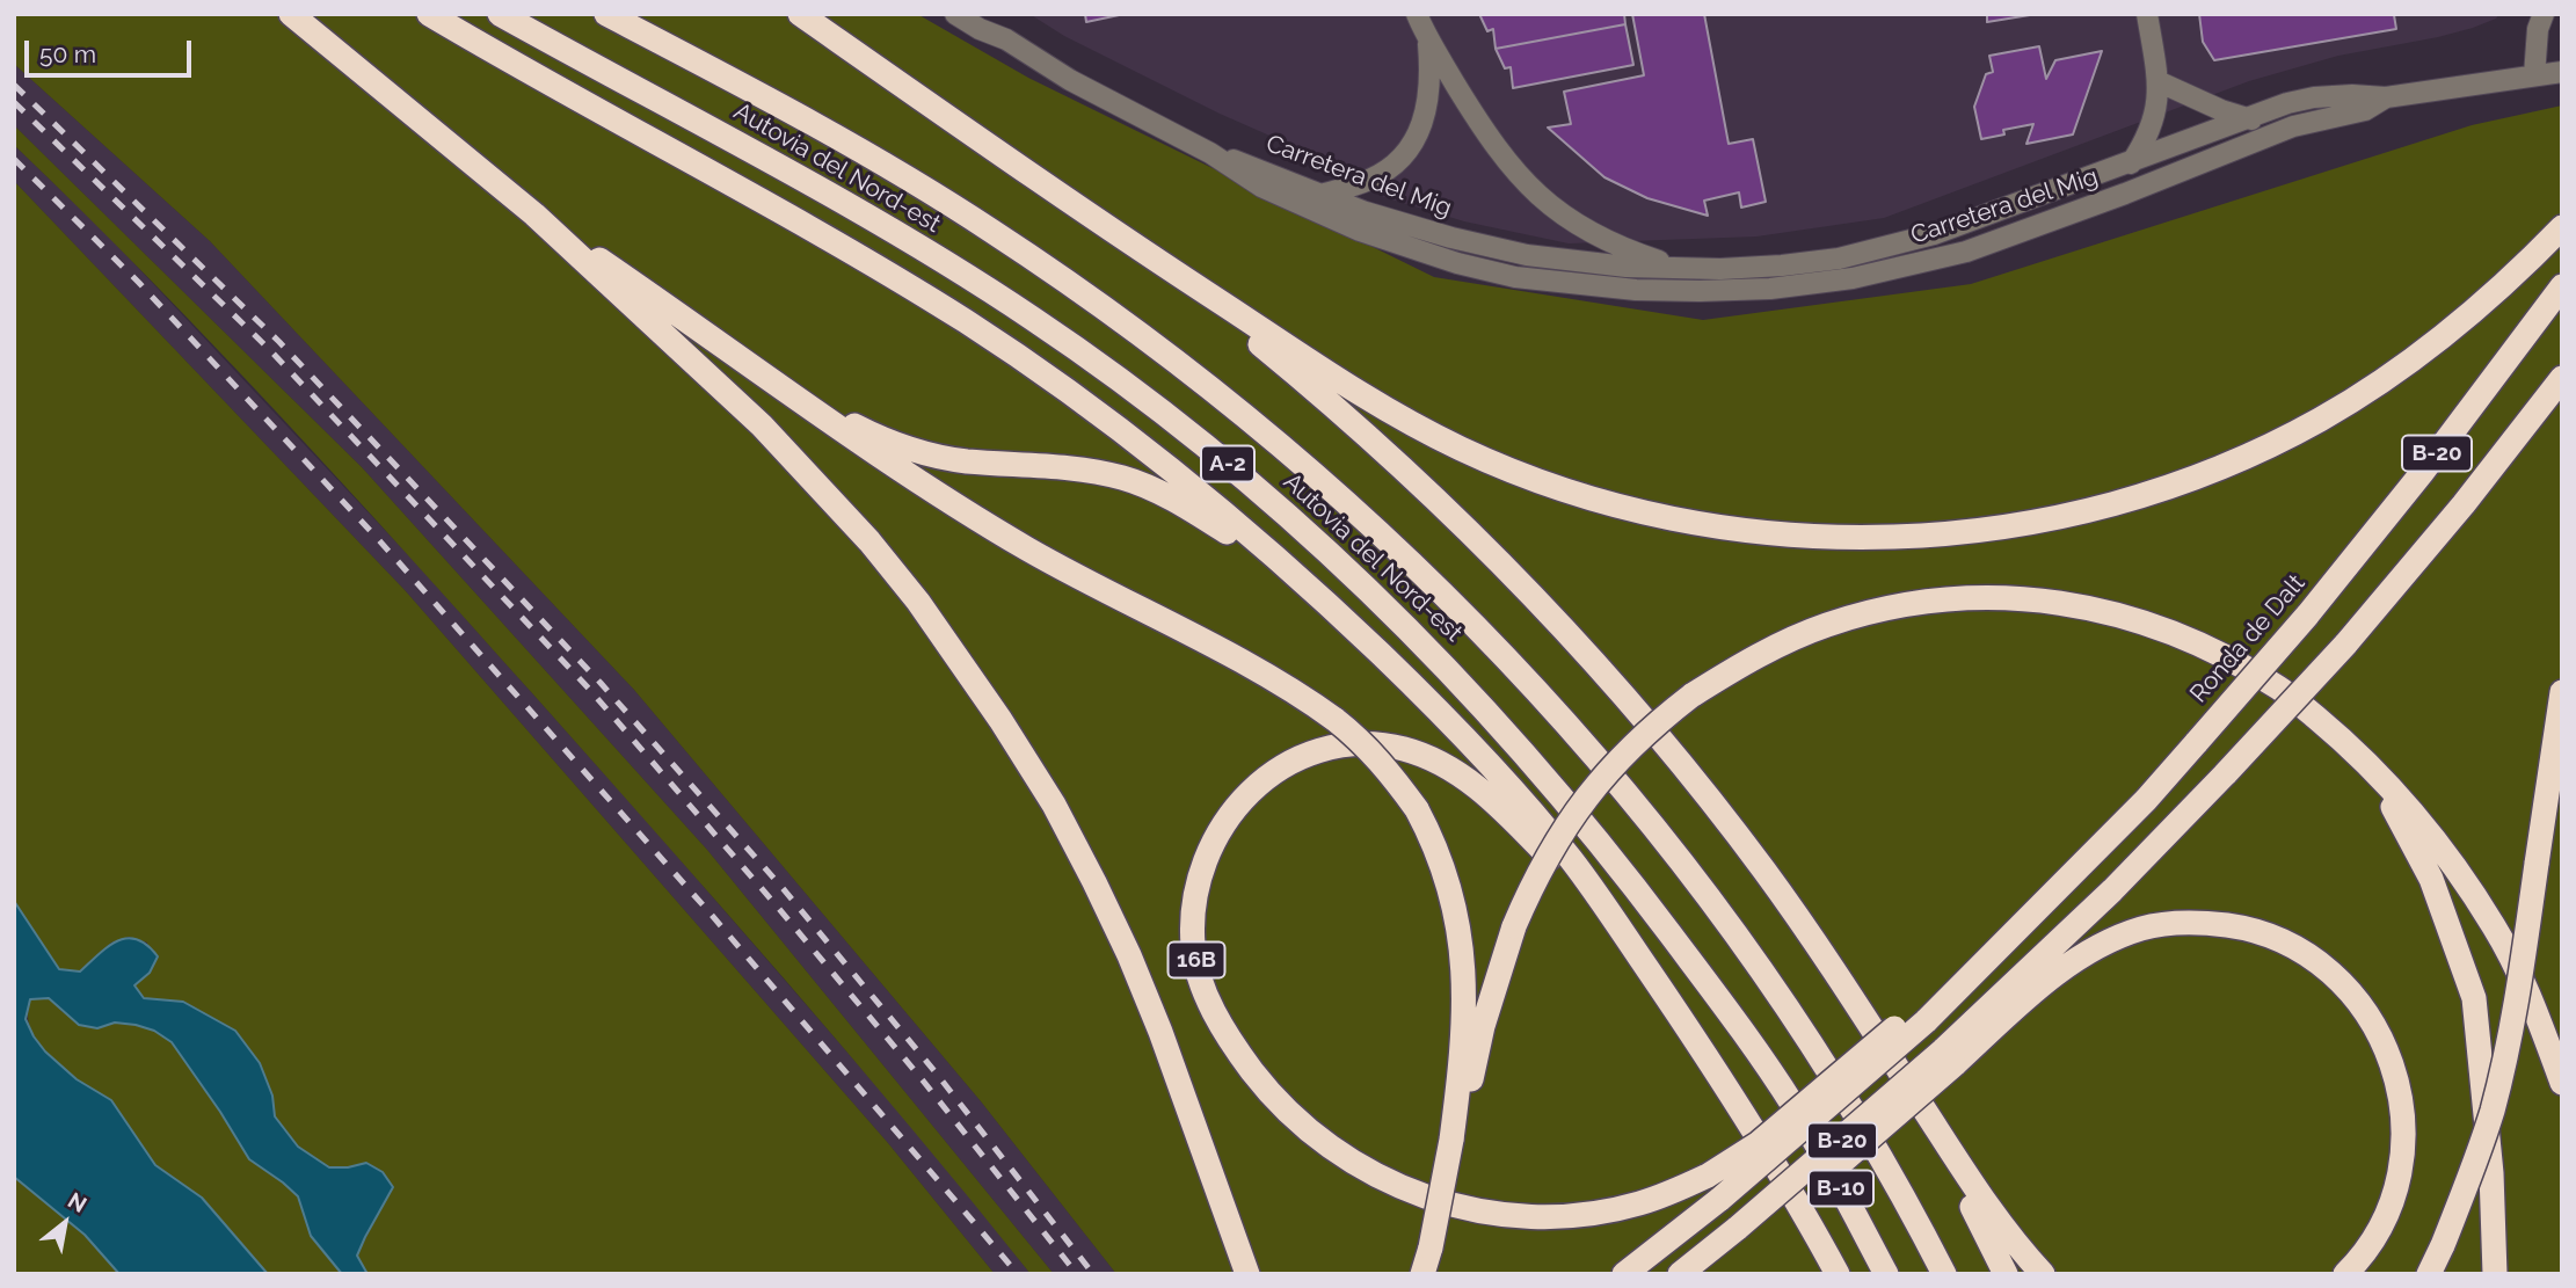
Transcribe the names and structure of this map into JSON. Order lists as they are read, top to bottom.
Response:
{
  "streets": {
    "highway": [
      "Autovia del Nord-est",
      "B-20",
      "A-2",
      "Ronda de Dalt",
      "16B",
      "B-10"
    ],
    "street": ["Carretera del Mig"]
  },
  "crossings": [
    ["B-20", "Ronda de Dalt"],
    ["B-20", "16B"],
    ["Ronda de Dalt", "16B"]
  ],
  "scale_bar": "50 m",
  "north": "top right"
}
